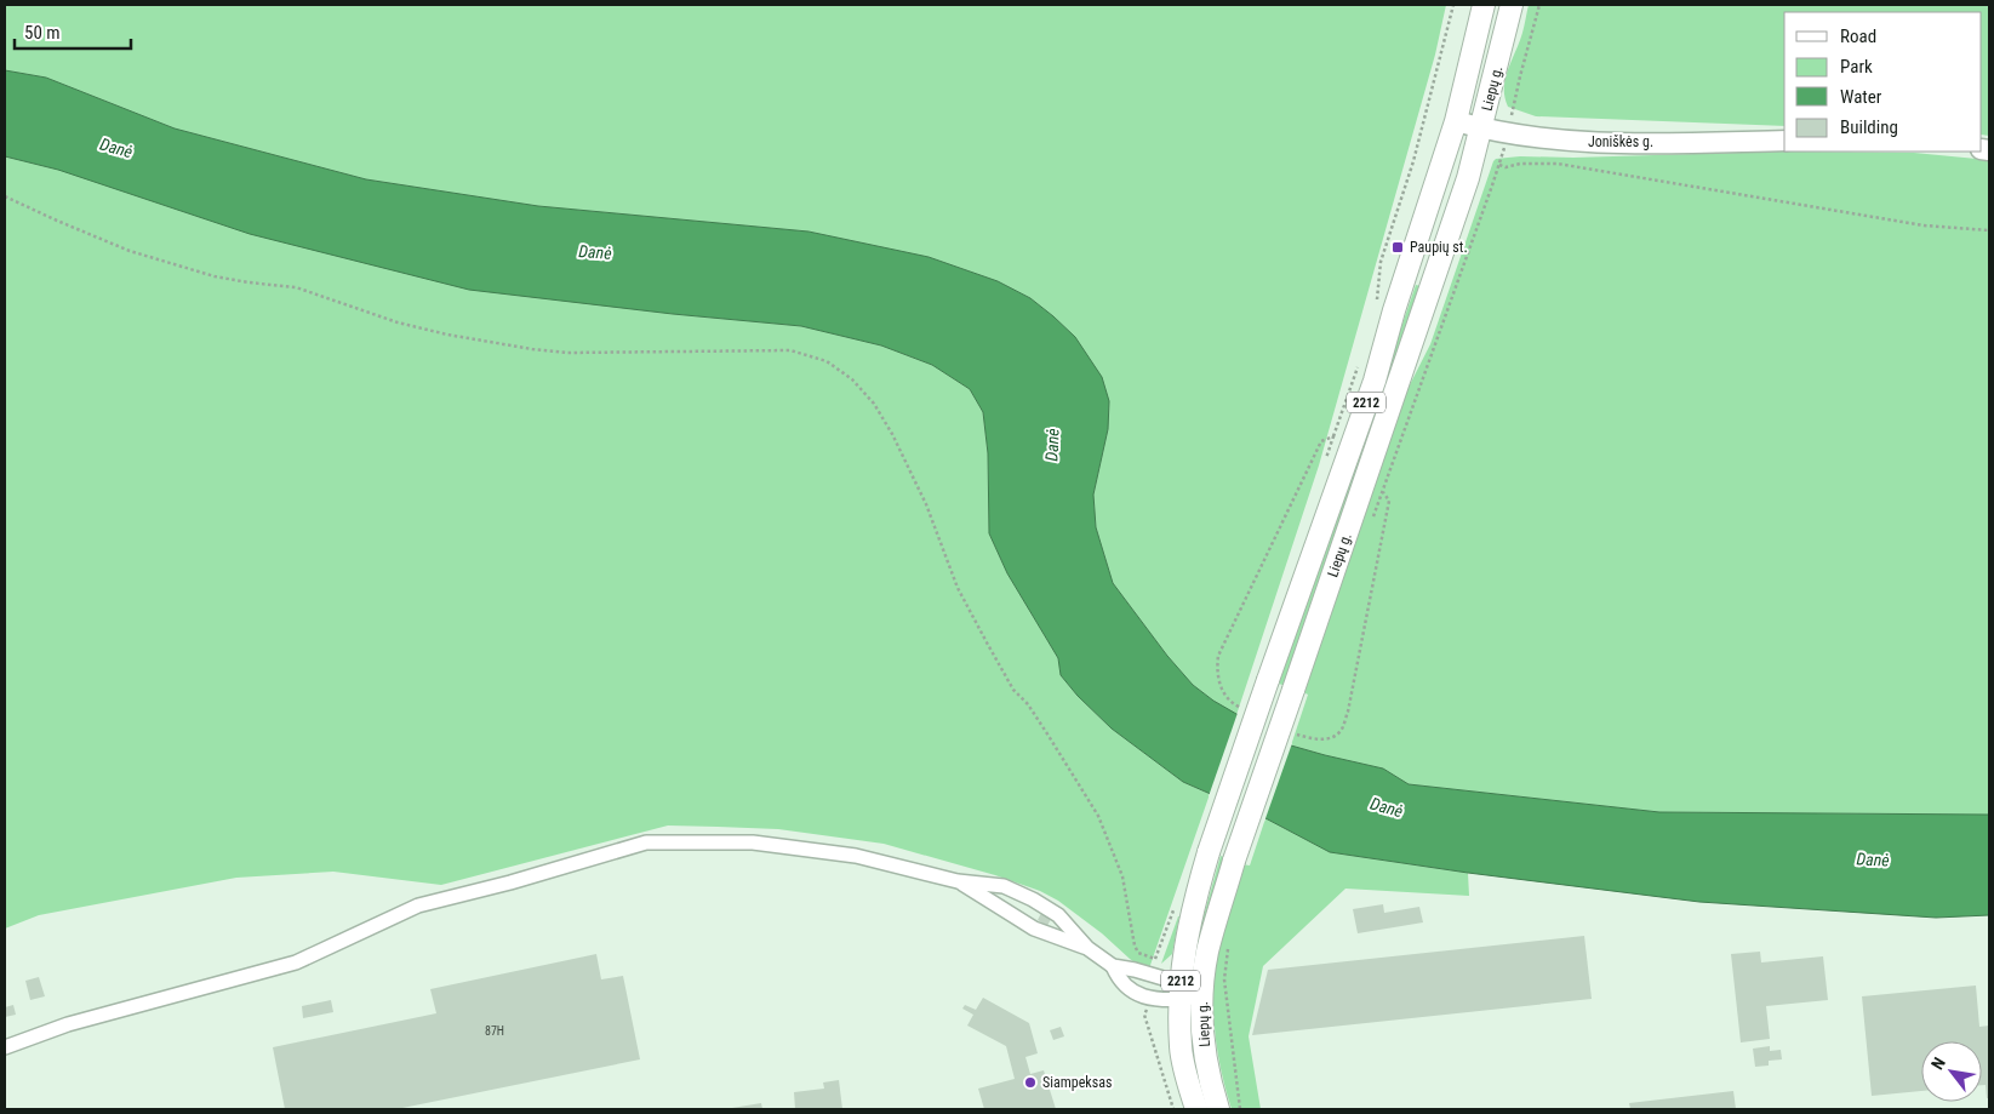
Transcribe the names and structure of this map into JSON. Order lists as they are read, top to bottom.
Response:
{
  "streets": {
    "main road": ["Liepų g.", "Joniškės g.", "2212"]
  },
  "crossings": [
    ["Liepų g.", "Joniškės g."]
  ],
  "water": ["Danė"],
  "places": {
    "transit": ["Paupių st."],
    "other": ["Siampeksas"]
  },
  "house_numbers": ["87H"],
  "legend": [
    "Road",
    "Park",
    "Water",
    "Building"
  ],
  "scale_bar": "50 m",
  "north": "top left"
}
